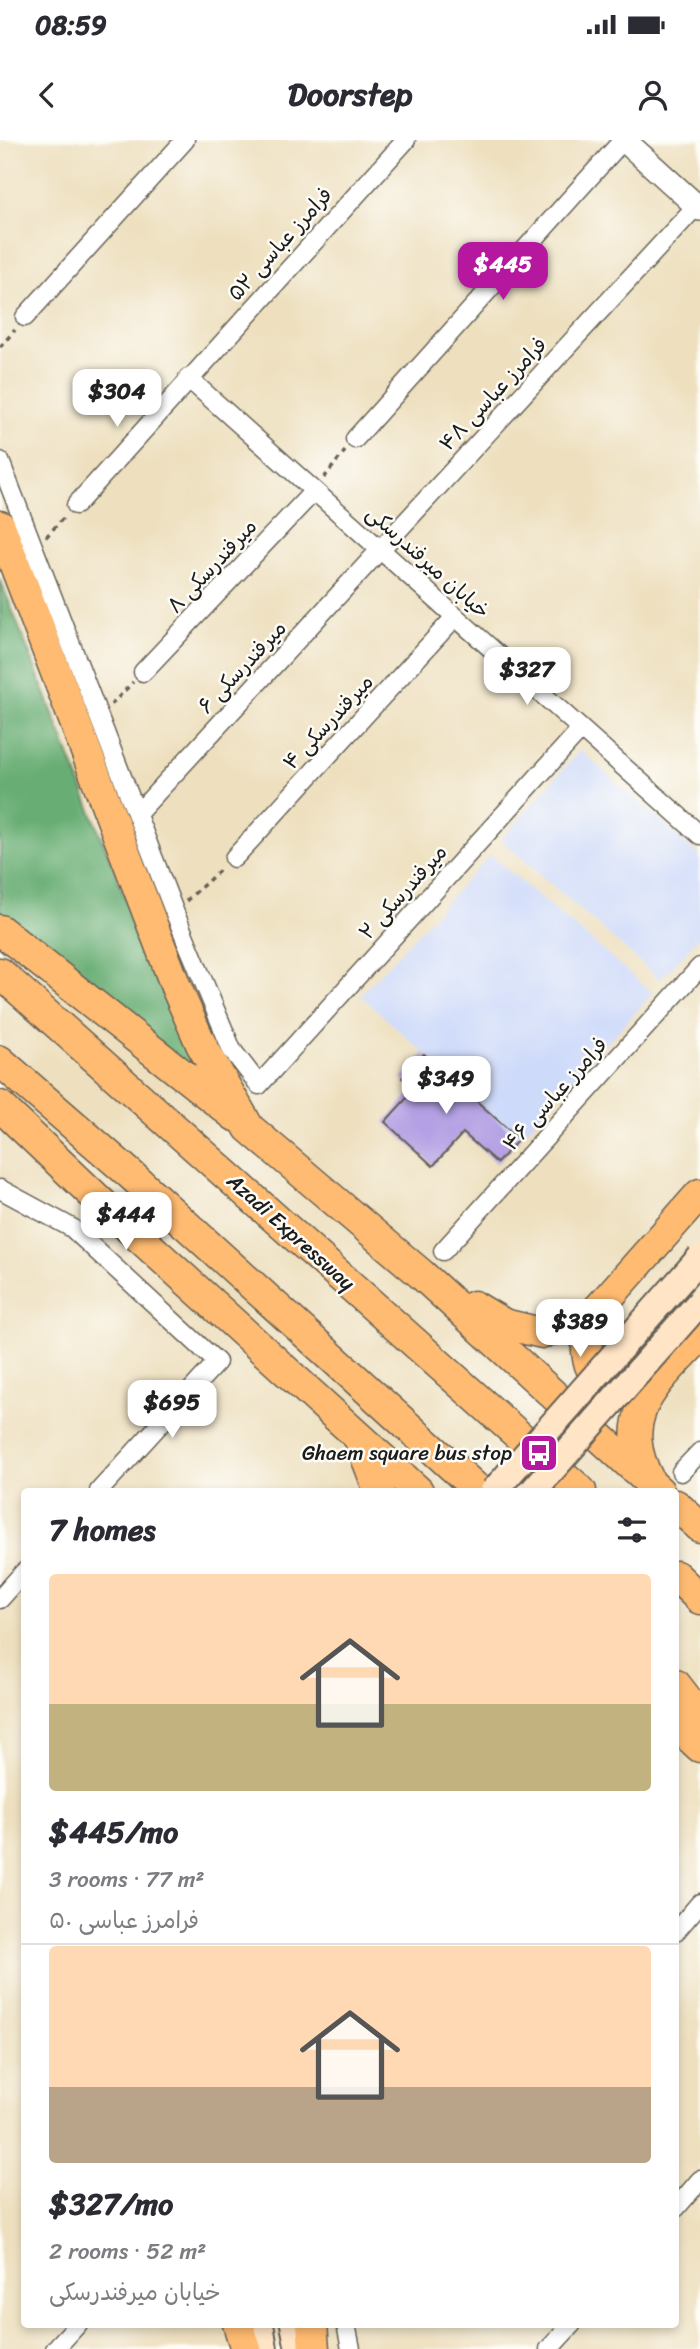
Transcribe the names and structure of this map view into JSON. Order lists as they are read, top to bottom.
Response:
{
  "streets": {
    "highway": ["Azadi Expressway"],
    "street": [
      "فرامرز عباسی ۵۲",
      "فرامرز عباسی ۴۸",
      "خیابان میرفندرسکی",
      "میرفندرسکی ۸",
      "میرفندرسکی ۶",
      "میرفندرسکی ۴",
      "میرفندرسکی ۲",
      "فرامرز عباسی ۴۶"
    ]
  },
  "crossings": [
    ["فرامرز عباسی ۵۲", "خیابان میرفندرسکی"],
    ["فرامرز عباسی ۴۸", "خیابان میرفندرسکی"],
    ["فرامرز عباسی ۴۸", "میرفندرسکی ۶"],
    ["خیابان میرفندرسکی", "میرفندرسکی ۸"],
    ["خیابان میرفندرسکی", "میرفندرسکی ۶"],
    ["خیابان میرفندرسکی", "میرفندرسکی ۴"],
    ["خیابان میرفندرسکی", "میرفندرسکی ۲"]
  ],
  "places": {
    "bus stop": ["Ghaem square bus stop"]
  },
  "page": {
    "status": "08:59",
    "header": "Doorstep",
    "price": [
      "$445",
      "$304",
      "$327",
      "$349",
      "$444",
      "$389",
      "$695"
    ],
    "heading": "7 homes",
    "list": [
      {
        "name": "$445/mo",
        "note": "3 rooms · 77 m² · فرامرز عباسی ۵۰"
      },
      {
        "name": "$327/mo",
        "note": "2 rooms · 52 m² · خیابان میرفندرسکی"
      }
    ]
  }
}
